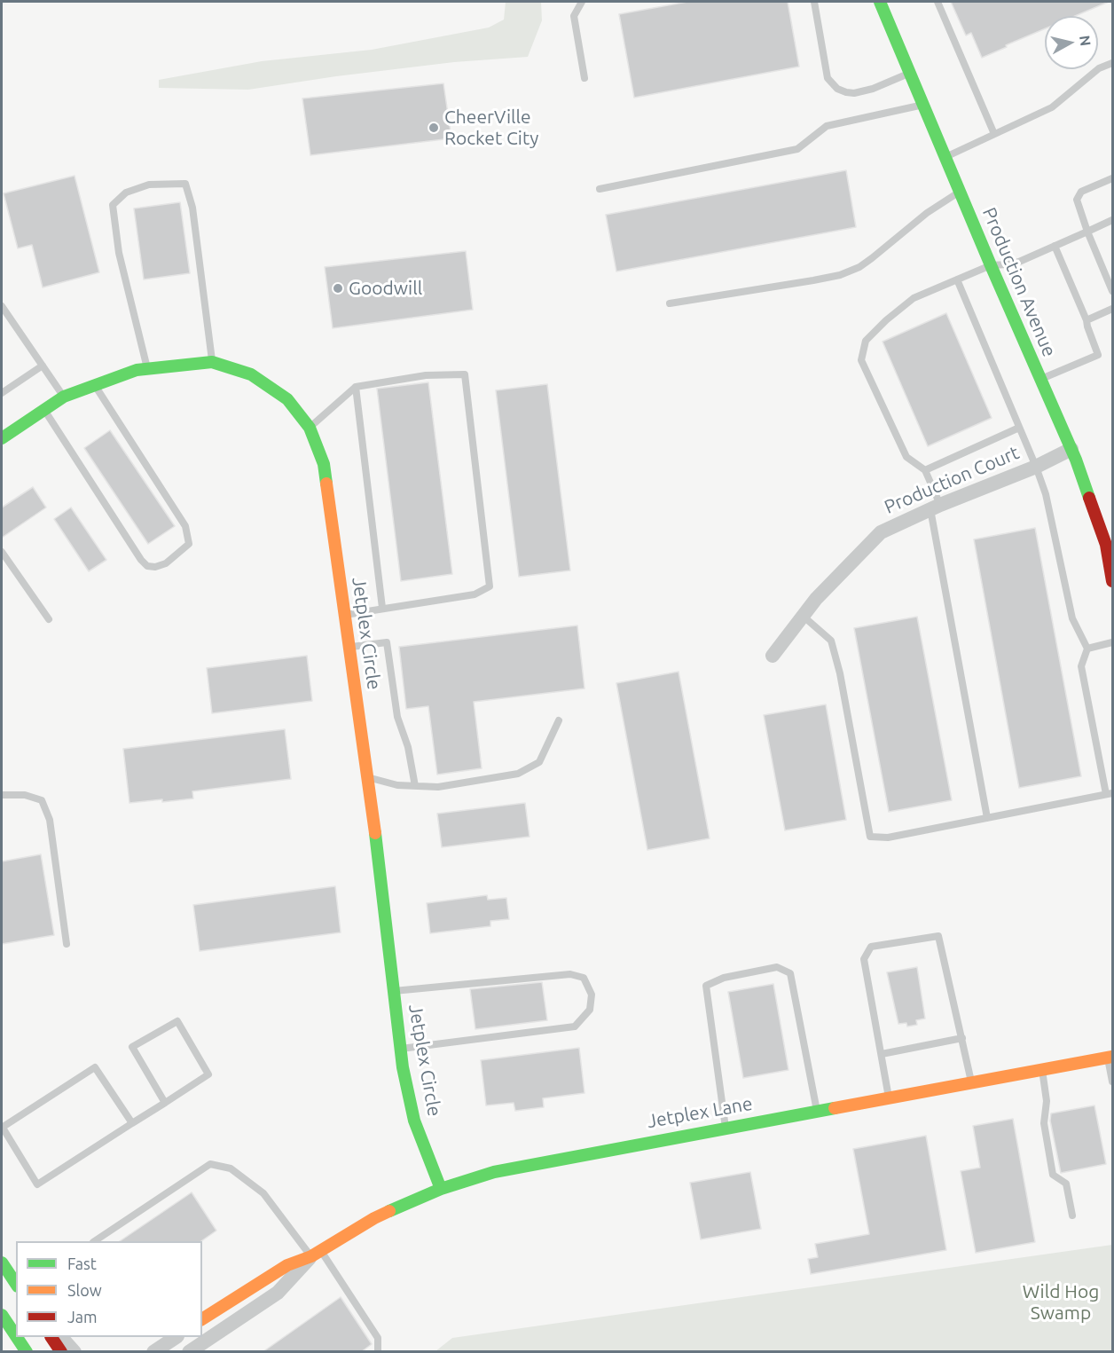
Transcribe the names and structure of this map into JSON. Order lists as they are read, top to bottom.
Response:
{
  "streets": {
    "street": [
      "Production Avenue",
      "Production Court",
      "Jetplex Circle",
      "Jetplex Lane"
    ]
  },
  "crossings": [
    ["Production Avenue", "Production Court"],
    ["Jetplex Circle", "Jetplex Lane"]
  ],
  "parks": ["Wild Hog Swamp"],
  "places": ["CheerVille Rocket City", "Goodwill"],
  "legend": ["Fast", "Slow", "Jam"],
  "north": "right"
}
